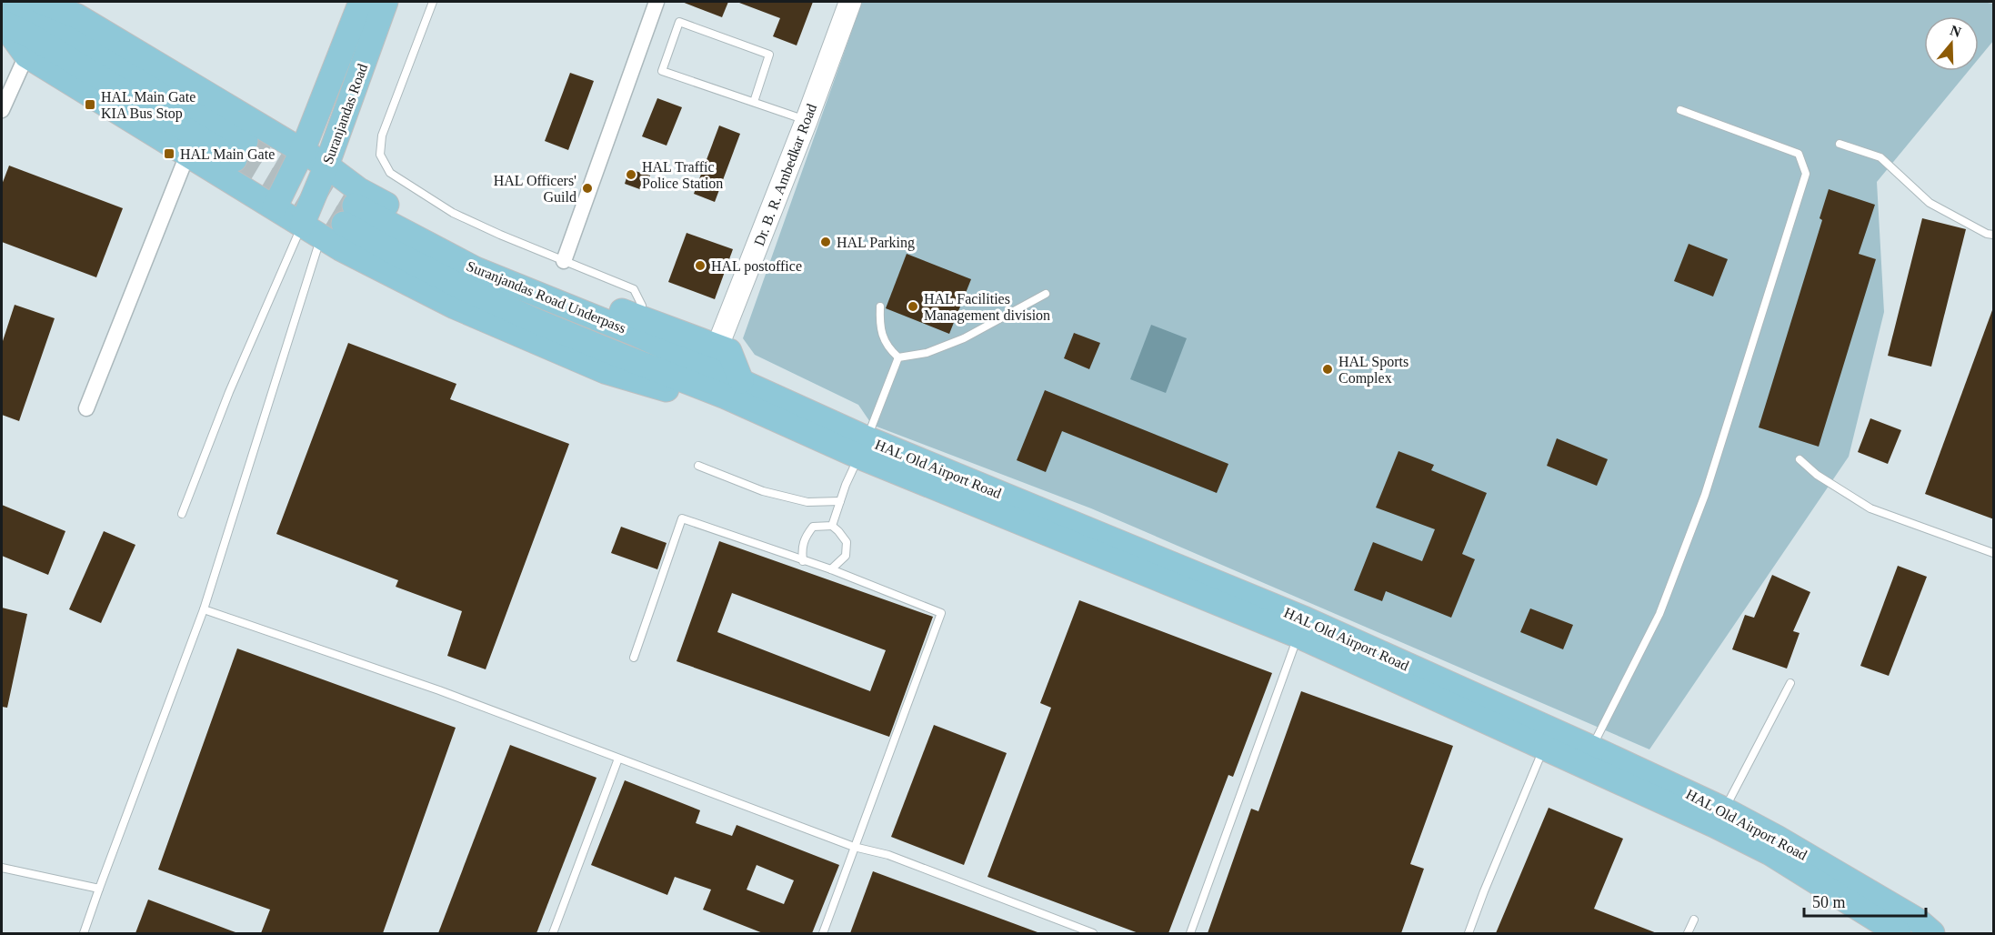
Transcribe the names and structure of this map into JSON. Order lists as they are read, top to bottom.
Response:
{
  "streets": {
    "main road": ["Suranjandas Road", "Suranjandas Road Underpass", "HAL Old Airport Road"],
    "street": ["Dr. B. R. Ambedkar Road"]
  },
  "crossings": [
    ["Suranjandas Road Underpass", "HAL Old Airport Road"]
  ],
  "places": {
    "transit": ["HAL Main Gate KIA Bus Stop", "HAL Main Gate"],
    "other": [
      "HAL Traffic Police Station",
      "HAL Officers' Guild",
      "HAL Parking",
      "HAL postoffice",
      "HAL Facilities Management division",
      "HAL Sports Complex"
    ]
  },
  "scale_bar": "50 m",
  "north": "top"
}
